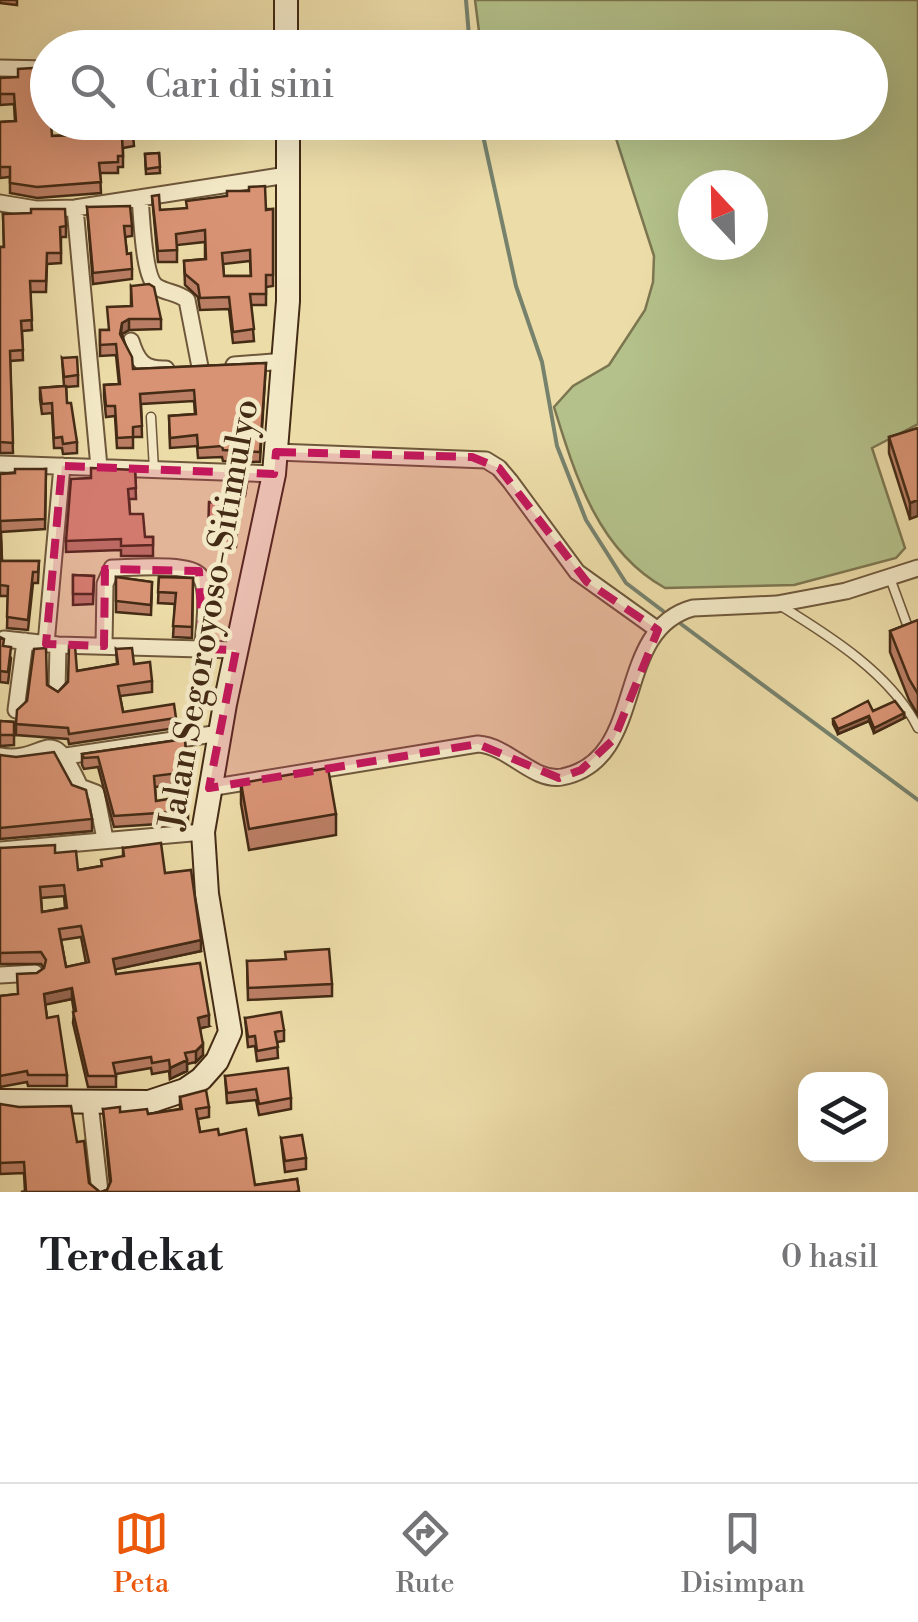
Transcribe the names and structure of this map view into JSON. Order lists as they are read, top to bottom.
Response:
{
  "streets": {
    "main road": ["Jalan Segoroyoso-Sitimulyo"]
  },
  "north": "top",
  "page": {
    "search": "Cari di sini",
    "heading": ["Terdekat", "0 hasil"],
    "nav": ["Peta", "Rute", "Disimpan"]
  }
}
